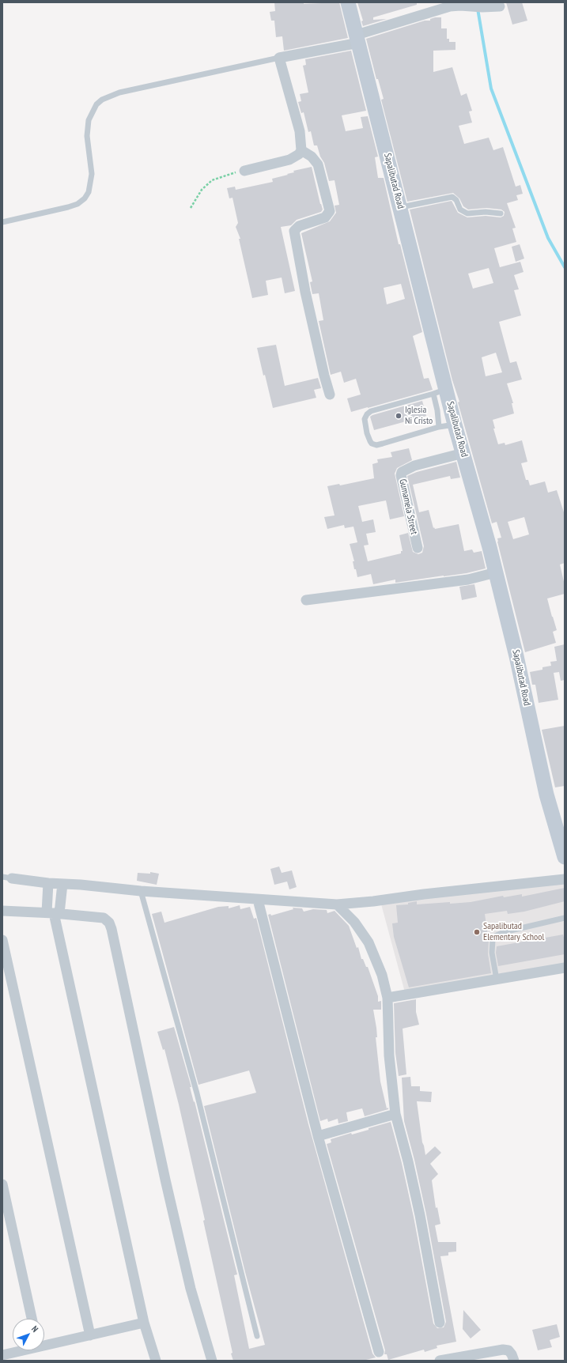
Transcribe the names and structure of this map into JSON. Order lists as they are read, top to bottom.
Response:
{
  "streets": {
    "street": ["Sapalibutad Road", "Gumamela Street"]
  },
  "crossings": [
    ["Sapalibutad Road", "Gumamela Street"]
  ],
  "places": ["Iglesia Ni Cristo", "Sapalibutad Elementary School"],
  "north": "top right"
}
